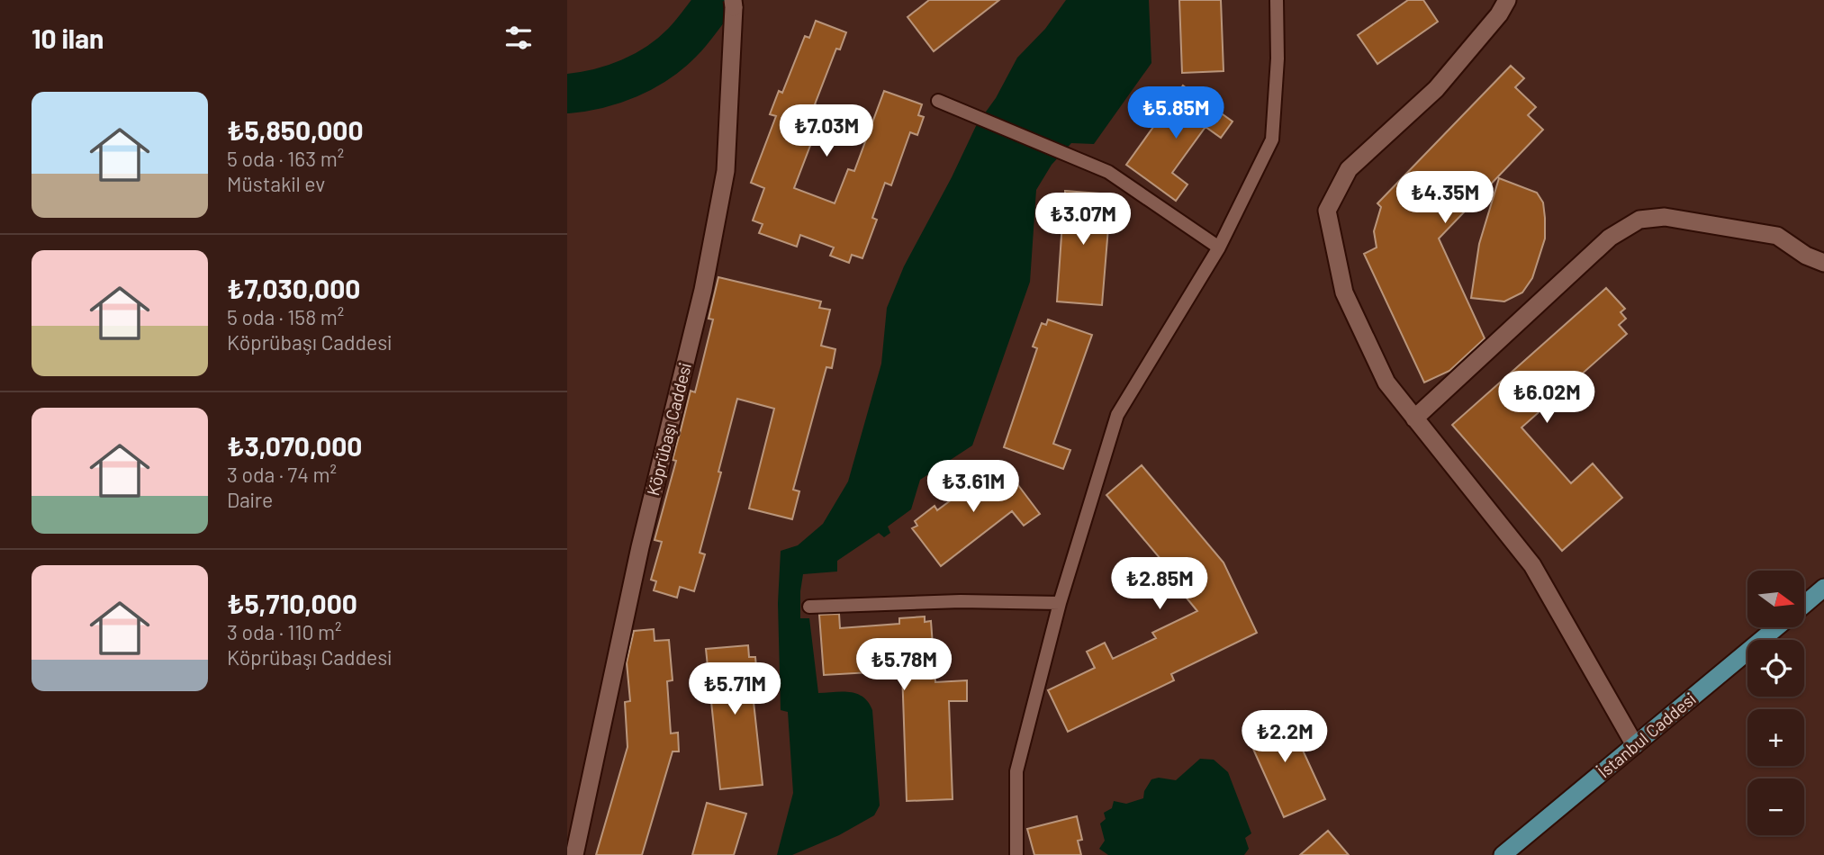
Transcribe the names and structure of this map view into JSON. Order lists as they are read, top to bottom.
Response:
{
  "streets": {
    "main road": ["İstanbul Caddesi"],
    "street": ["Köprübaşı Caddesi"]
  },
  "north": "right",
  "page": {
    "heading": "10 ilan",
    "list": [
      {
        "name": "₺5,850,000",
        "note": "5 oda · 163 m² · Müstakil ev"
      },
      {
        "name": "₺7,030,000",
        "note": "5 oda · 158 m² · Köprübaşı Caddesi"
      },
      {
        "name": "₺3,070,000",
        "note": "3 oda · 74 m² · Daire"
      },
      {
        "name": "₺5,710,000",
        "note": "3 oda · 110 m² · Köprübaşı Caddesi"
      }
    ],
    "price": [
      "₺5.85M",
      "₺7.03M",
      "₺4.35M",
      "₺3.07M",
      "₺6.02M",
      "₺3.61M",
      "₺2.85M",
      "₺5.78M",
      "₺5.71M",
      "₺2.2M"
    ],
    "map_buttons": ["+", "−"]
  }
}
